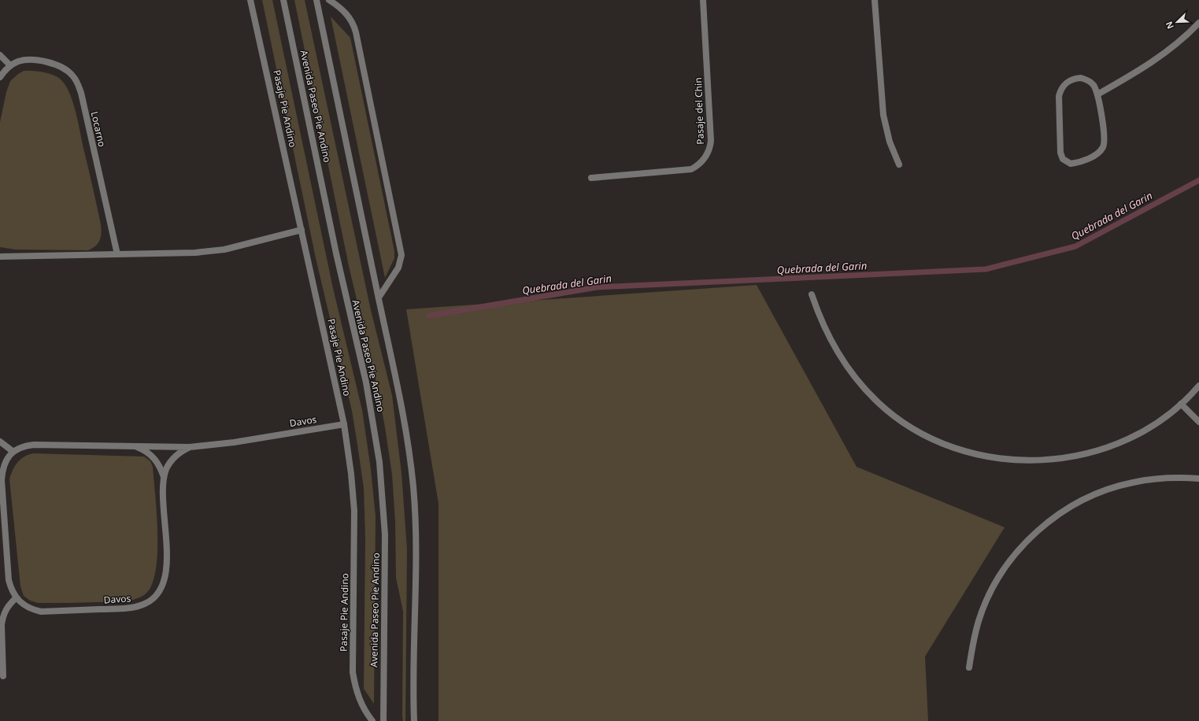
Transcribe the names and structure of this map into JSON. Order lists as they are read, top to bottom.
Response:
{
  "streets": {
    "street": [
      "Avenida Paseo Pie Andino",
      "Pasaje Pie Andino",
      "Pasaje del Chin",
      "Locarno",
      "Davos"
    ]
  },
  "crossings": [
    ["Pasaje Pie Andino", "Davos"]
  ],
  "water": ["Quebrada del Garin"],
  "north": "bottom left"
}
